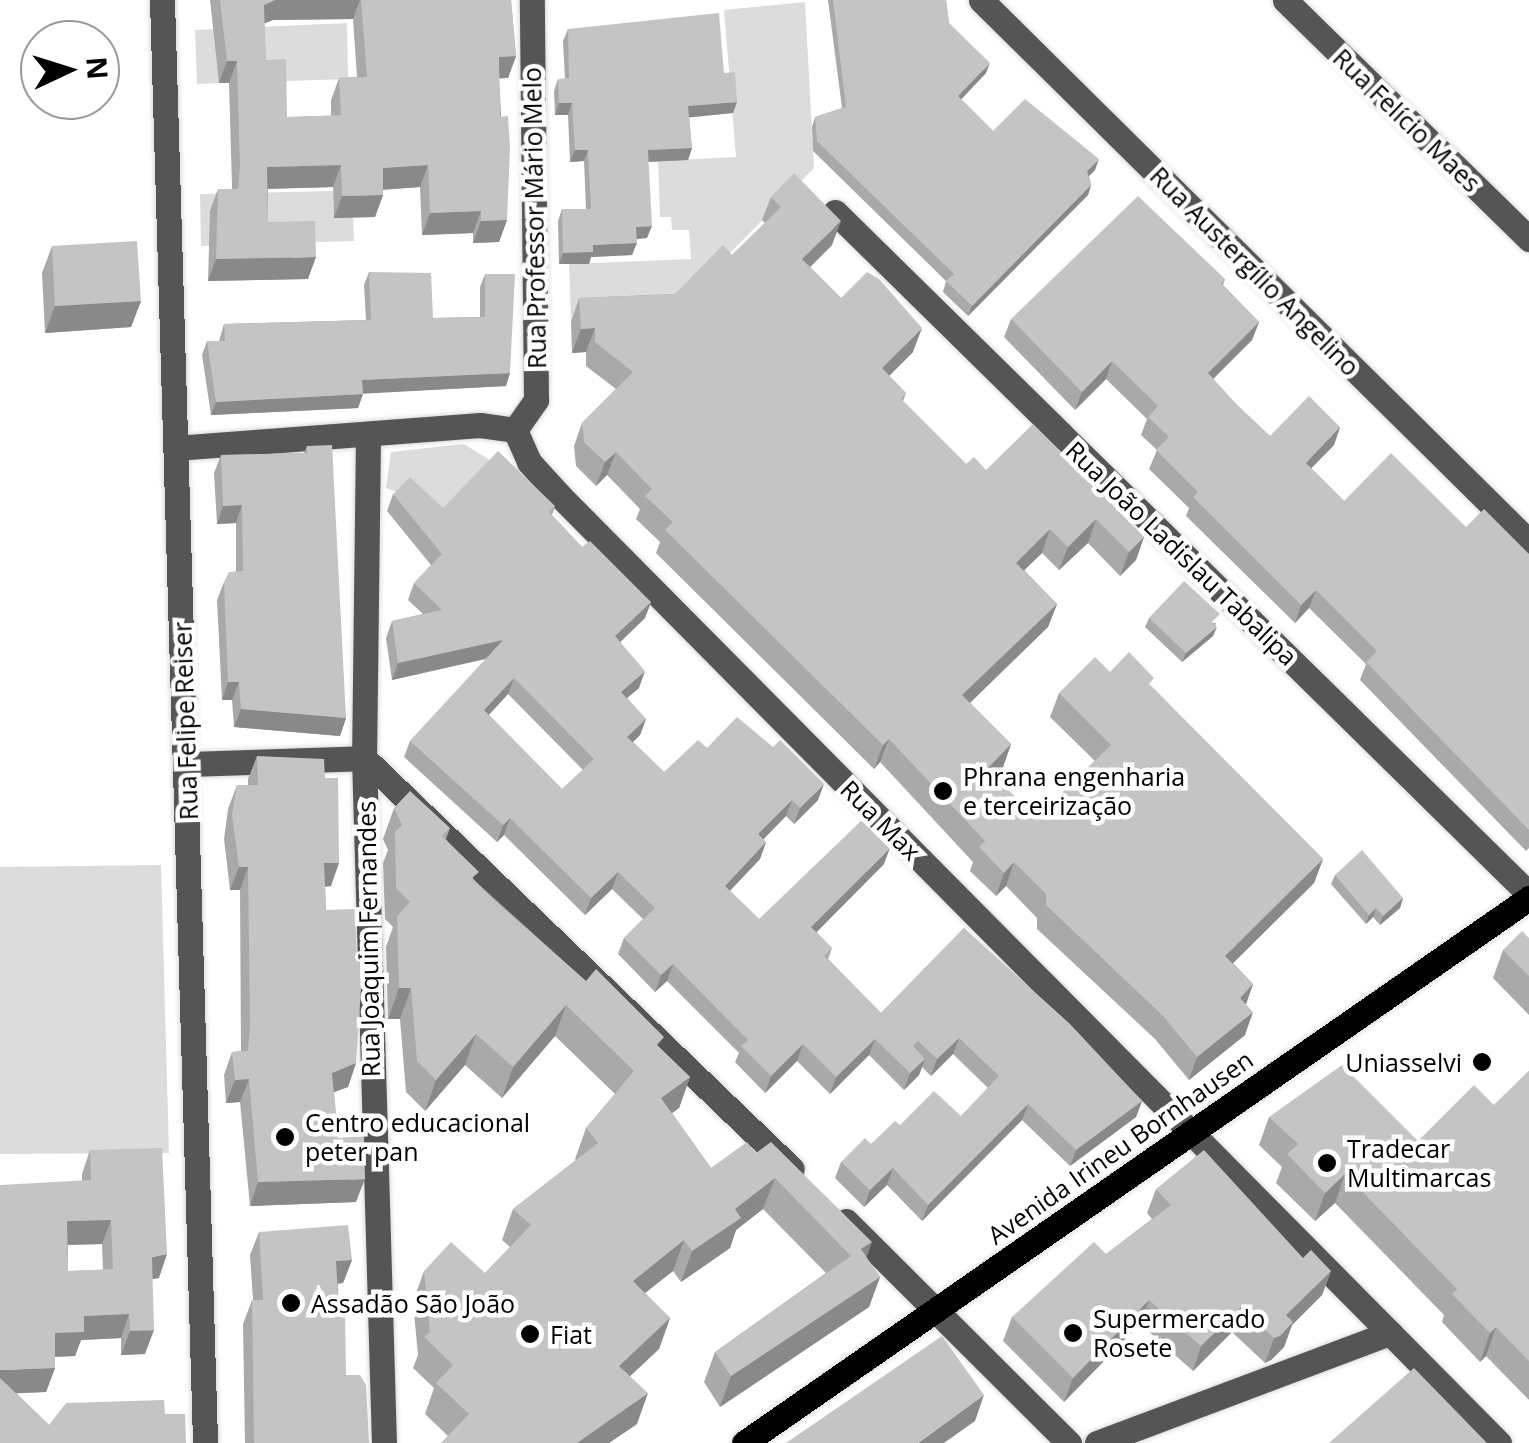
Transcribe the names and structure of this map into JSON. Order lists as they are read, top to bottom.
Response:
{
  "streets": {
    "main road": ["Avenida Irineu Bornhausen"],
    "street": [
      "Rua Felício Maes",
      "Rua Professor Mário Melo",
      "Rua Austergílio Angelino",
      "Rua João Ladislau Tabalipa",
      "Rua Felipe Reiser",
      "Rua Max",
      "Rua Joaquim Fernandes"
    ]
  },
  "crossings": [
    ["Rua Professor Mário Melo", "Rua Max"],
    ["Rua João Ladislau Tabalipa", "Avenida Irineu Bornhausen"],
    ["Rua Max", "Avenida Irineu Bornhausen"]
  ],
  "places": [
    "Phrana engenharia e terceirização",
    "Uniasselvi",
    "Centro educacional peter pan",
    "Tradecar Multimarcas",
    "Assadão São João",
    "Supermercado Rosete",
    "Fiat"
  ],
  "north": "right"
}
